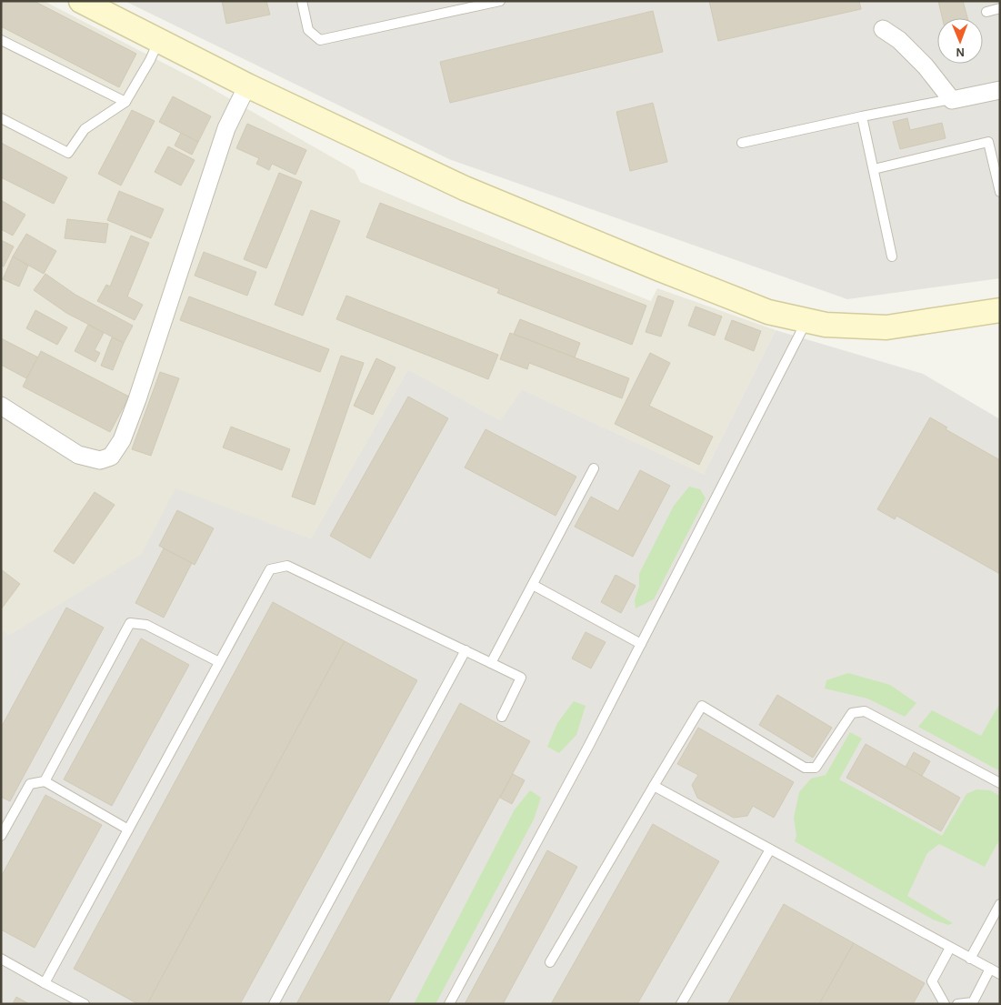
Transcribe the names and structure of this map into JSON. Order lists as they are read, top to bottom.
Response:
{
  "north": "bottom"
}
